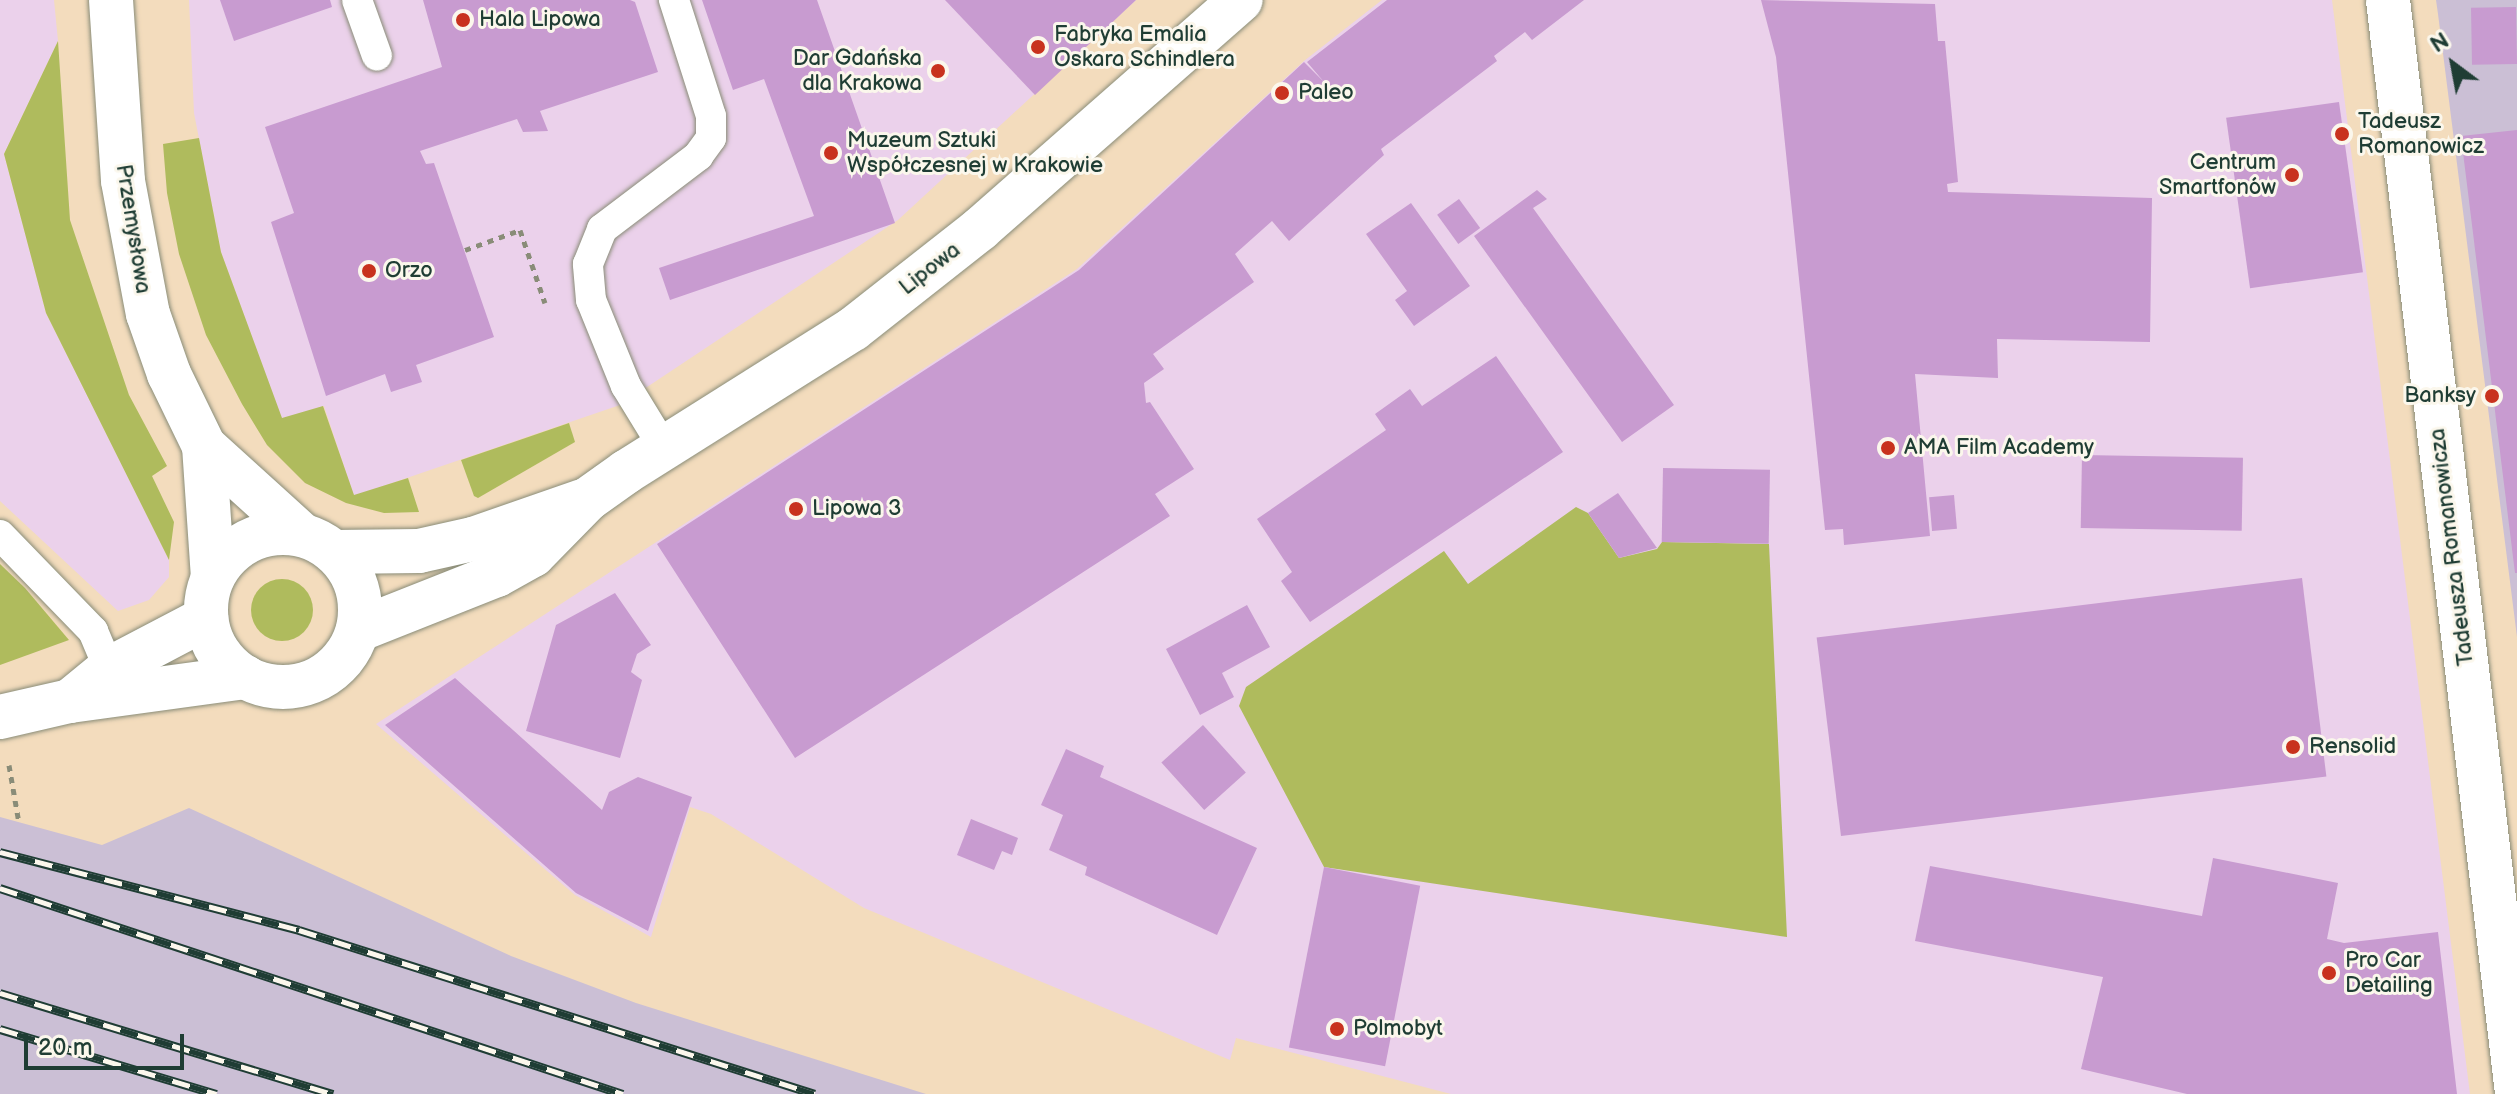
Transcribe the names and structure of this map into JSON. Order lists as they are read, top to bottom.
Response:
{
  "streets": {
    "street": ["Przemysłowa", "Lipowa", "Tadeusza Romanowicza"]
  },
  "crossings": [
    ["Przemysłowa", "Lipowa"]
  ],
  "places": [
    "Hala Lipowa",
    "Fabryka Emalia Oskara Schindlera",
    "Dar Gdańska dla Krakowa",
    "Paleo",
    "Tadeusz Romanowicz",
    "Muzeum Sztuki Współczesnej w Krakowie",
    "Centrum Smartfonów",
    "Orzo",
    "Banksy",
    "AMA Film Academy",
    "Lipowa 3",
    "Rensolid",
    "Pro Car Detailing",
    "Polmobyt"
  ],
  "scale_bar": "20 m",
  "north": "top left"
}
